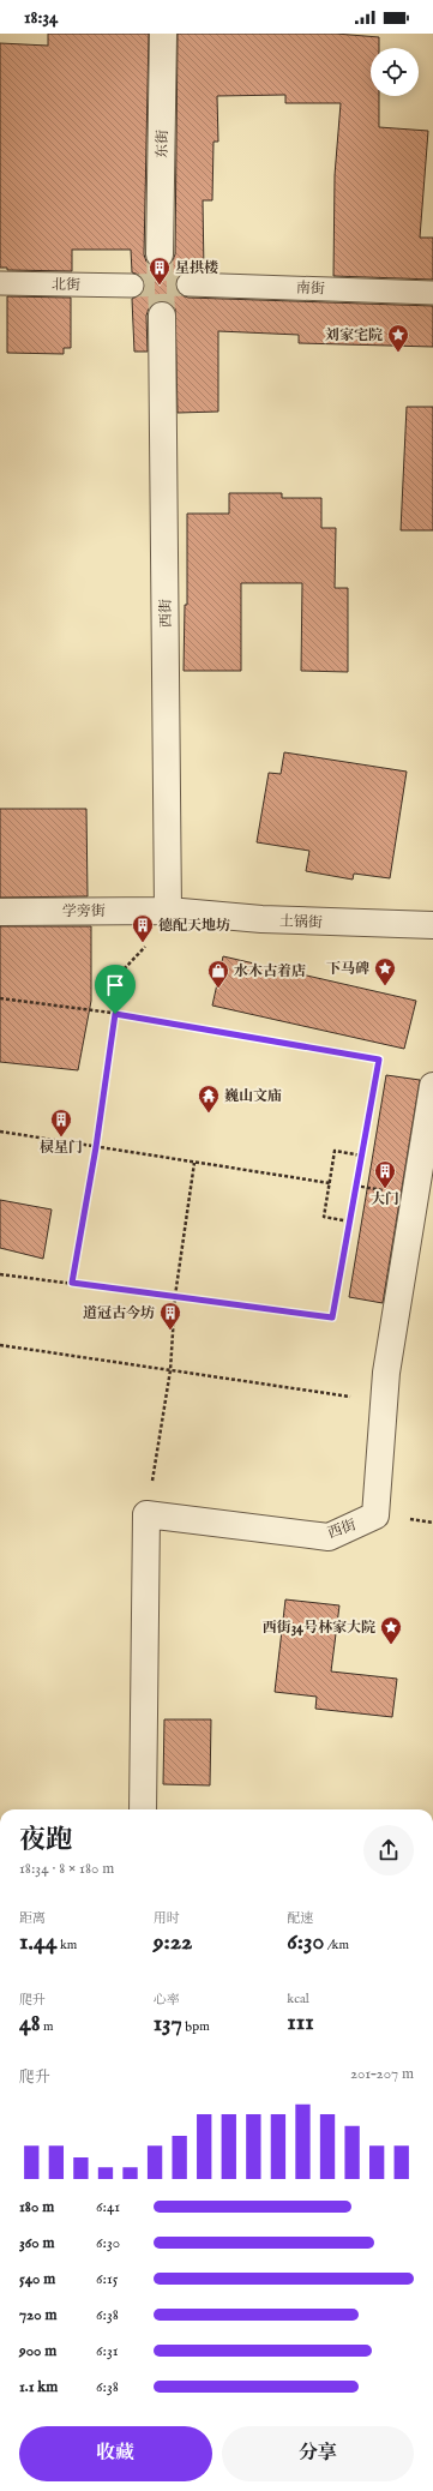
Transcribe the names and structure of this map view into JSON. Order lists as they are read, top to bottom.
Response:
{
  "streets": {
    "street": [
      "东街",
      "北街",
      "南街",
      "西街",
      "学旁街",
      "土锅街"
    ]
  },
  "crossings": [
    ["西街", "学旁街"],
    ["西街", "土锅街"],
    ["学旁街", "土锅街"]
  ],
  "places": {
    "building": [
      "星拱楼",
      "德配天地坊",
      "棂星门",
      "大门",
      "道冠古今坊"
    ],
    "place": ["刘家宅院", "下马碑", "西街34号林家大院"],
    "shop": ["水木古着店"],
    "temple": ["巍山文庙"]
  },
  "page": {
    "status": "18:34",
    "heading": ["夜跑", "18:34 · 8 × 180 m"],
    "stats": [
      ["距离", "1.44 km"],
      ["用时", "9:22"],
      ["配速", "6:30 /km"],
      ["爬升", "48 m"],
      ["心率", "137 bpm"],
      ["kcal", "111"]
    ],
    "chart": ["爬升", "201–207 m"],
    "list": [
      {
        "name": "180 m",
        "note": "6:41"
      },
      {
        "name": "360 m",
        "note": "6:30"
      },
      {
        "name": "540 m",
        "note": "6:15"
      },
      {
        "name": "720 m",
        "note": "6:38"
      },
      {
        "name": "900 m",
        "note": "6:31"
      },
      {
        "name": "1.1 km",
        "note": "6:38"
      }
    ],
    "buttons": ["收藏", "分享"]
  }
}
